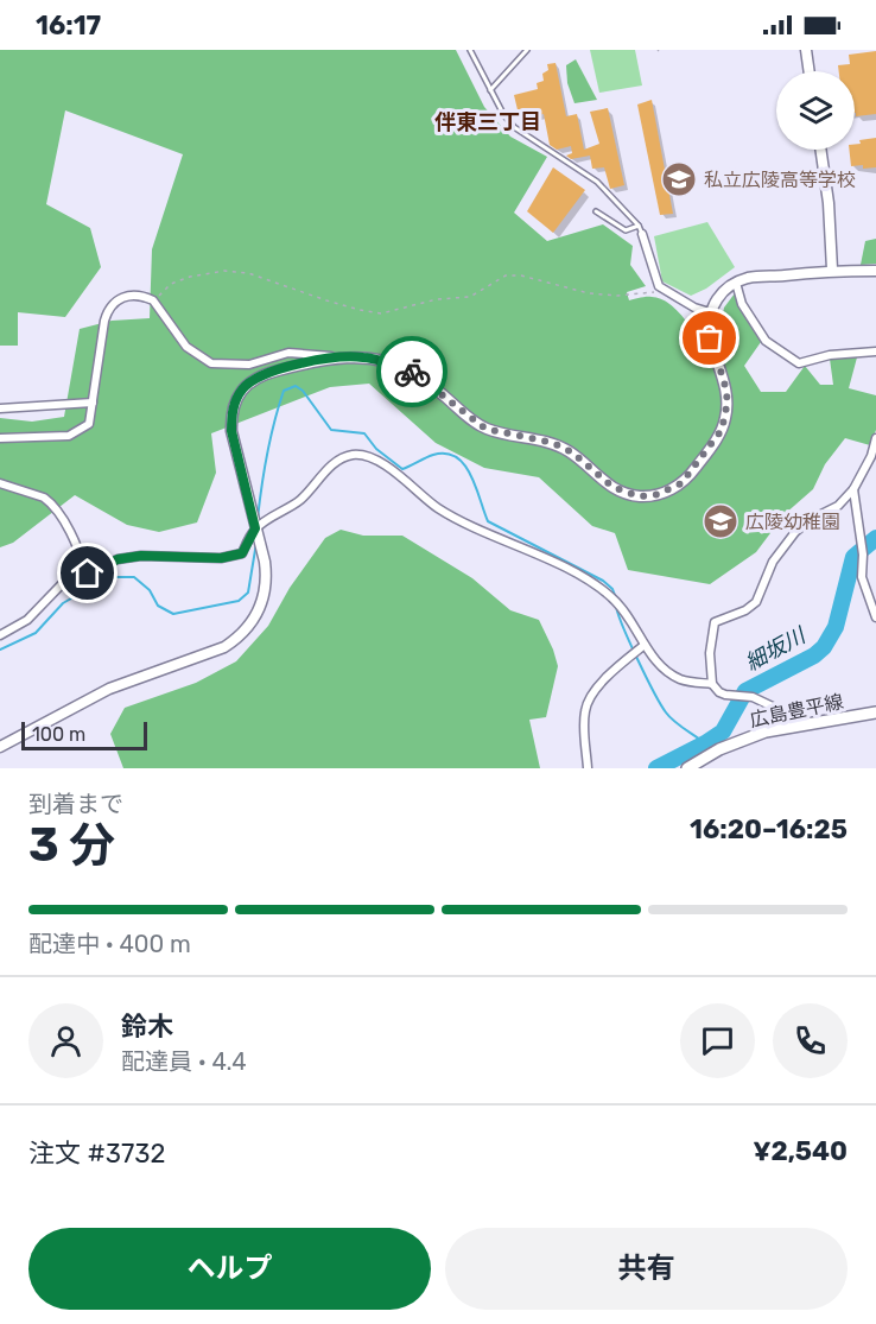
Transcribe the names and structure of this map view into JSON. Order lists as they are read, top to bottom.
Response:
{
  "streets": {
    "main road": ["広島豊平線"]
  },
  "districts": ["伴東三丁目"],
  "water": ["細坂川"],
  "places": {
    "school or university": ["私立広陵高等学校", "広陵幼稚園"]
  },
  "scale_bar": "100 m",
  "page": {
    "status": "16:17",
    "scale": "100 m",
    "heading": ["3 分", "到着まで", "16:20–16:25"],
    "panel": [
      "鈴木",
      "配達員 · 4.4",
      "注文 #3732",
      "¥2,540"
    ],
    "bar": "配達中 · 400 m",
    "buttons": ["ヘルプ", "共有"]
  }
}
